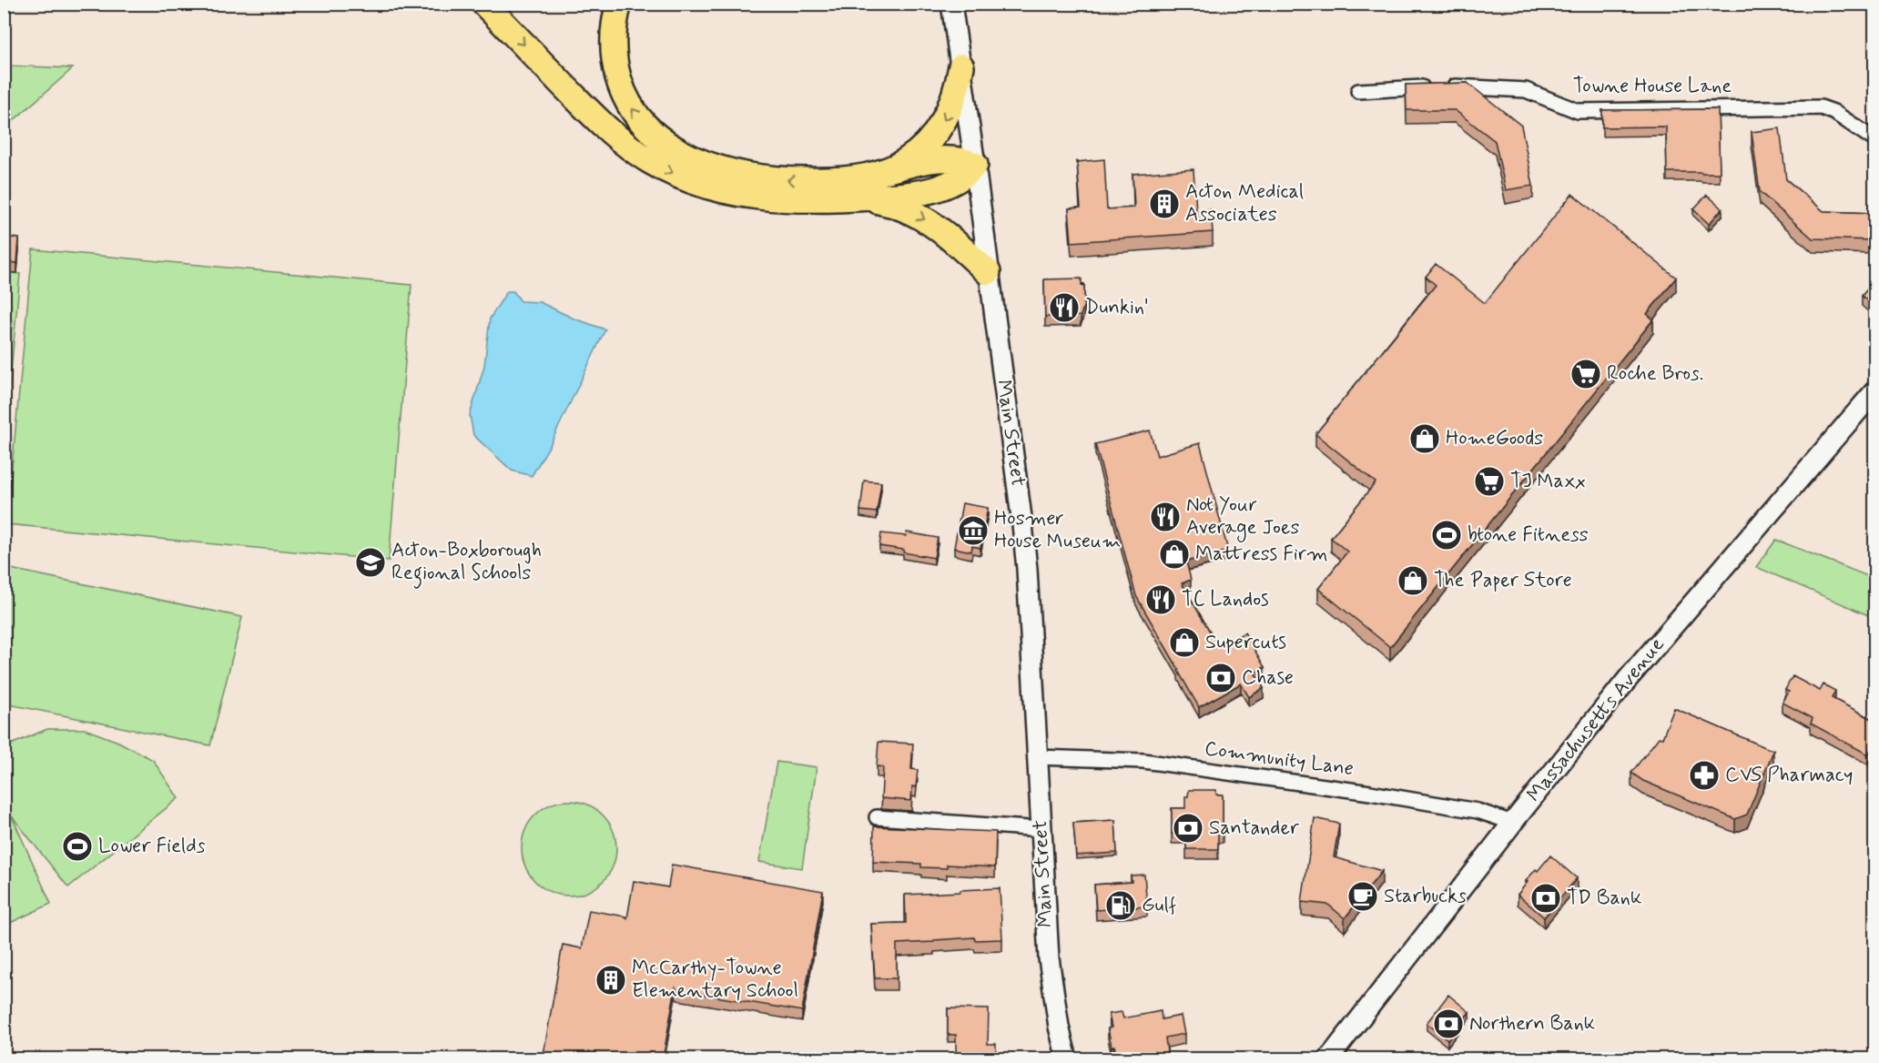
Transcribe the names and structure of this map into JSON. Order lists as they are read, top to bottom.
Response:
{
  "streets": {
    "main road": ["Main Street", "Massachusetts Avenue"],
    "street": ["Towne House Lane", "Community Lane"]
  },
  "crossings": [
    ["Main Street", "Community Lane"],
    ["Massachusetts Avenue", "Community Lane"]
  ],
  "places": {
    "building": ["Acton Medical Associates", "McCarthy-Towne Elementary School"],
    "restaurant": ["Dunkin'", "Not Your Average Joes", "TC Landos"],
    "supermarket": ["Roche Bros.", "TJ Maxx"],
    "shop": [
      "HomeGoods",
      "Mattress Firm",
      "The Paper Store",
      "Supercuts"
    ],
    "museum": ["Hosmer House Museum"],
    "sports": ["btone Fitness", "Lower Fields"],
    "school or university": ["Acton-Boxborough Regional Schools"],
    "bank": [
      "Chase",
      "Santander",
      "TD Bank",
      "Northern Bank"
    ],
    "pharmacy": ["CVS Pharmacy"],
    "cafe": ["Starbucks"],
    "fuel station": ["Gulf"]
  }
}
